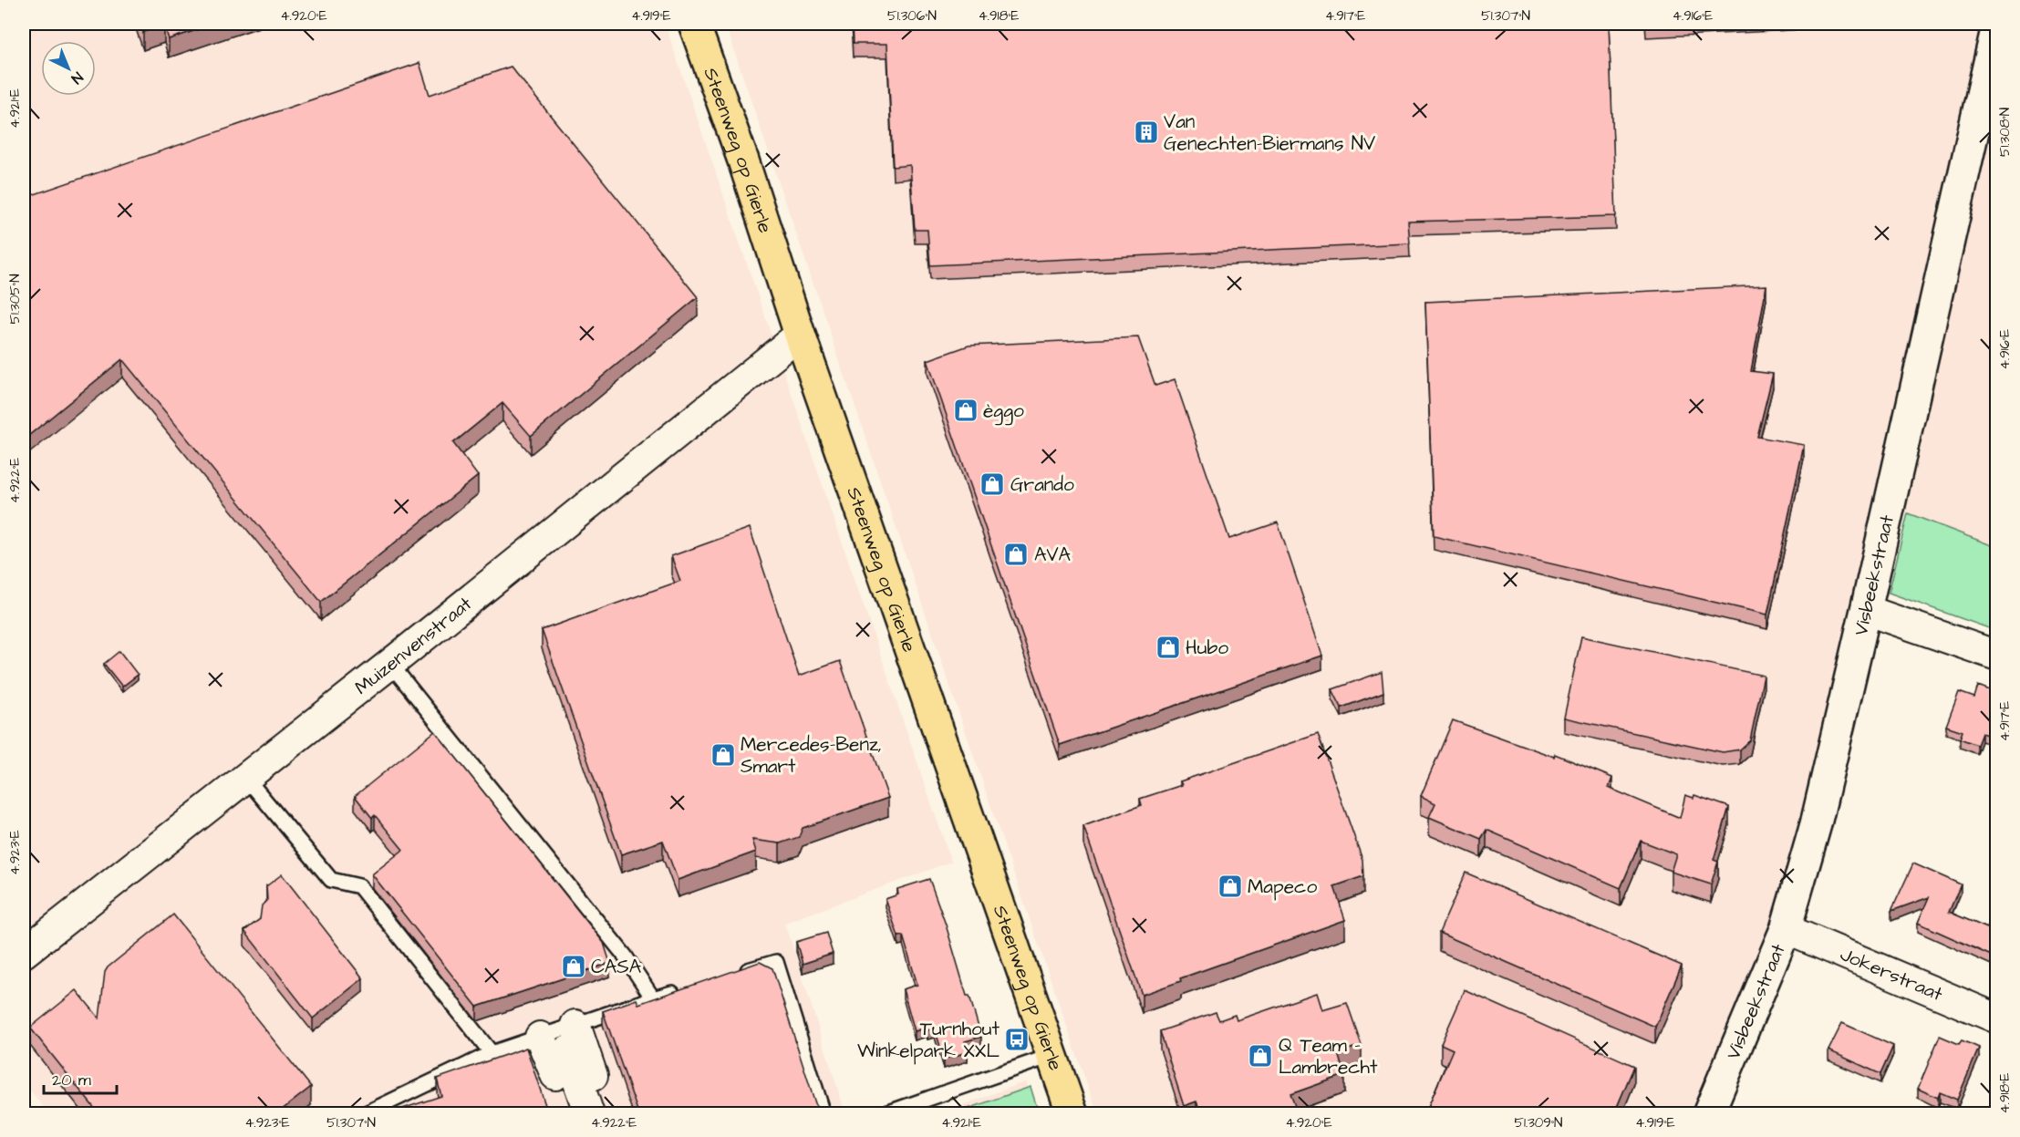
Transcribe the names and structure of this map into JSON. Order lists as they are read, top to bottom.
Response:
{
  "streets": {
    "main road": ["Steenweg op Gierle"],
    "street": ["Visbeekstraat", "Muizenvenstraat", "Jokerstraat"]
  },
  "crossings": [
    ["Steenweg op Gierle", "Muizenvenstraat"],
    ["Visbeekstraat", "Jokerstraat"]
  ],
  "places": {
    "building": ["Van Genechten-Biermans NV"],
    "shop": [
      "èggo",
      "Grando",
      "AVA",
      "Hubo",
      "Mercedes-Benz, Smart",
      "Mapeco",
      "CASA",
      "Q Team - Lambrecht"
    ],
    "bus stop": ["Turnhout Winkelpark XXL"]
  },
  "scale_bar": "20 m",
  "north": "bottom right",
  "coordinates": [
    "4.920°E",
    "4.919°E",
    "51.306°N",
    "4.918°E",
    "4.917°E",
    "51.307°N",
    "4.916°E",
    "4.921°E",
    "51.308°N",
    "51.305°N",
    "4.922°E",
    "4.923°E",
    "51.309°N"
  ]
}
